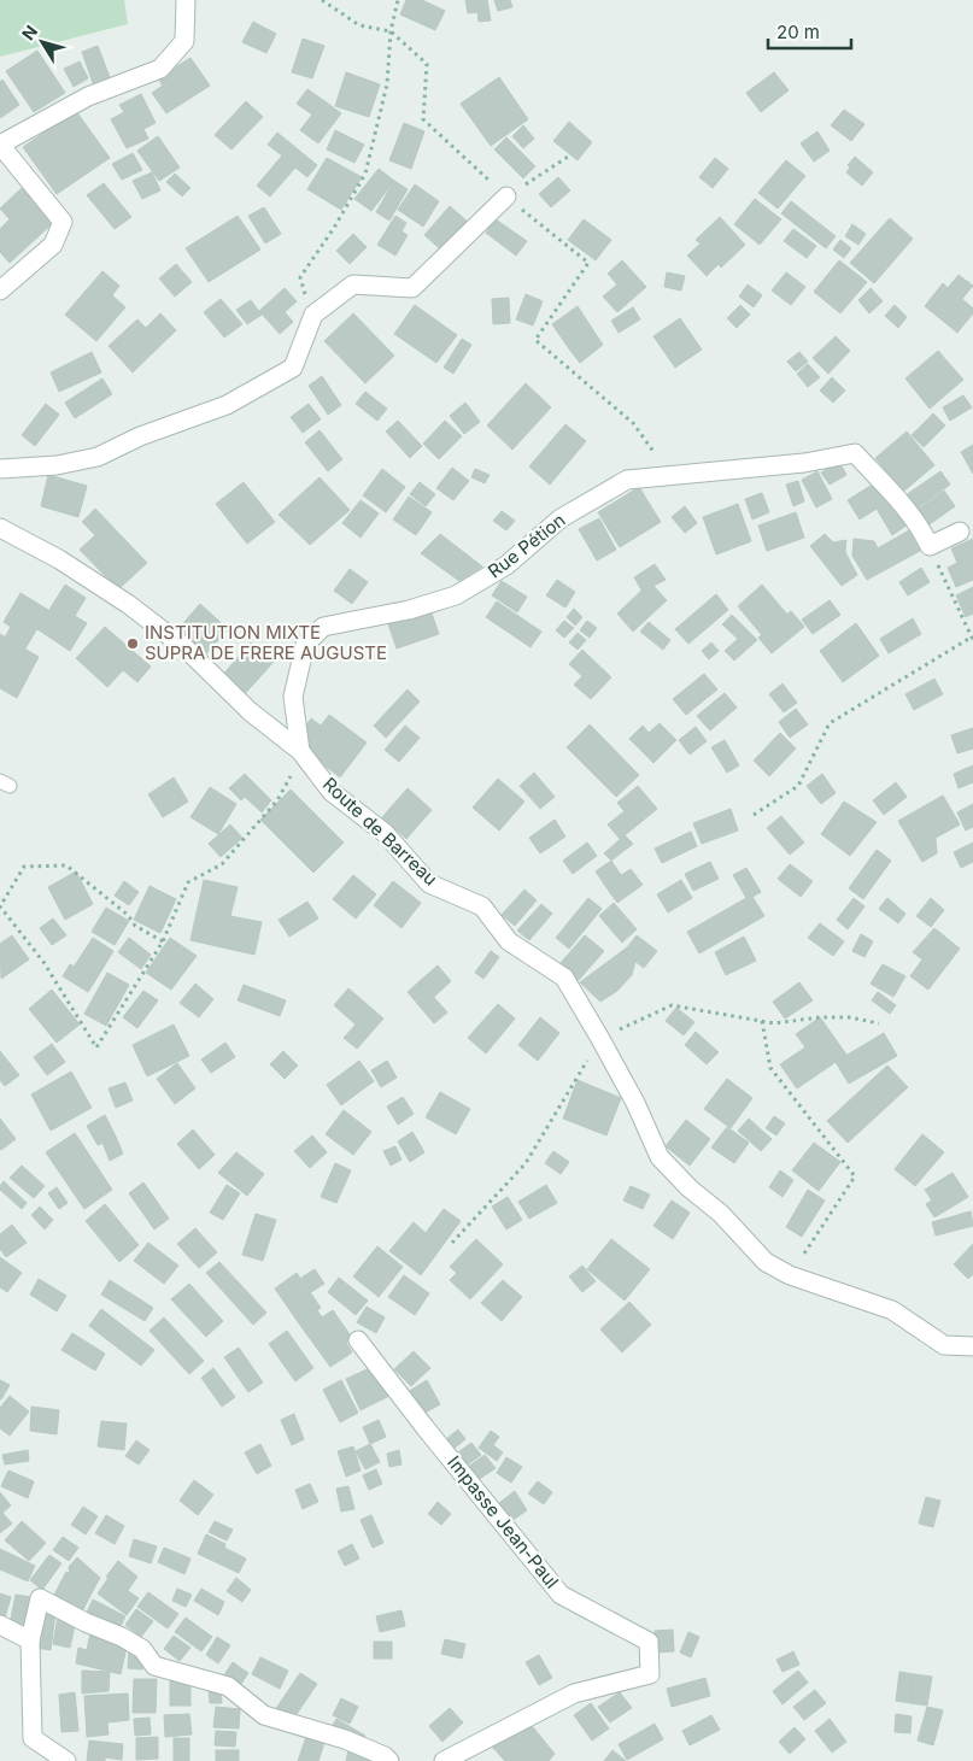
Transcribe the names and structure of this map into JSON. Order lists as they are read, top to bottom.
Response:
{
  "streets": {
    "street": ["Rue Pétion", "Route de Barreau", "Impasse Jean-Paul"]
  },
  "crossings": [
    ["Rue Pétion", "Route de Barreau"]
  ],
  "places": ["INSTITUTION MIXTE SUPRA DE FRERE AUGUSTE"],
  "scale_bar": "20 m",
  "north": "top left"
}
